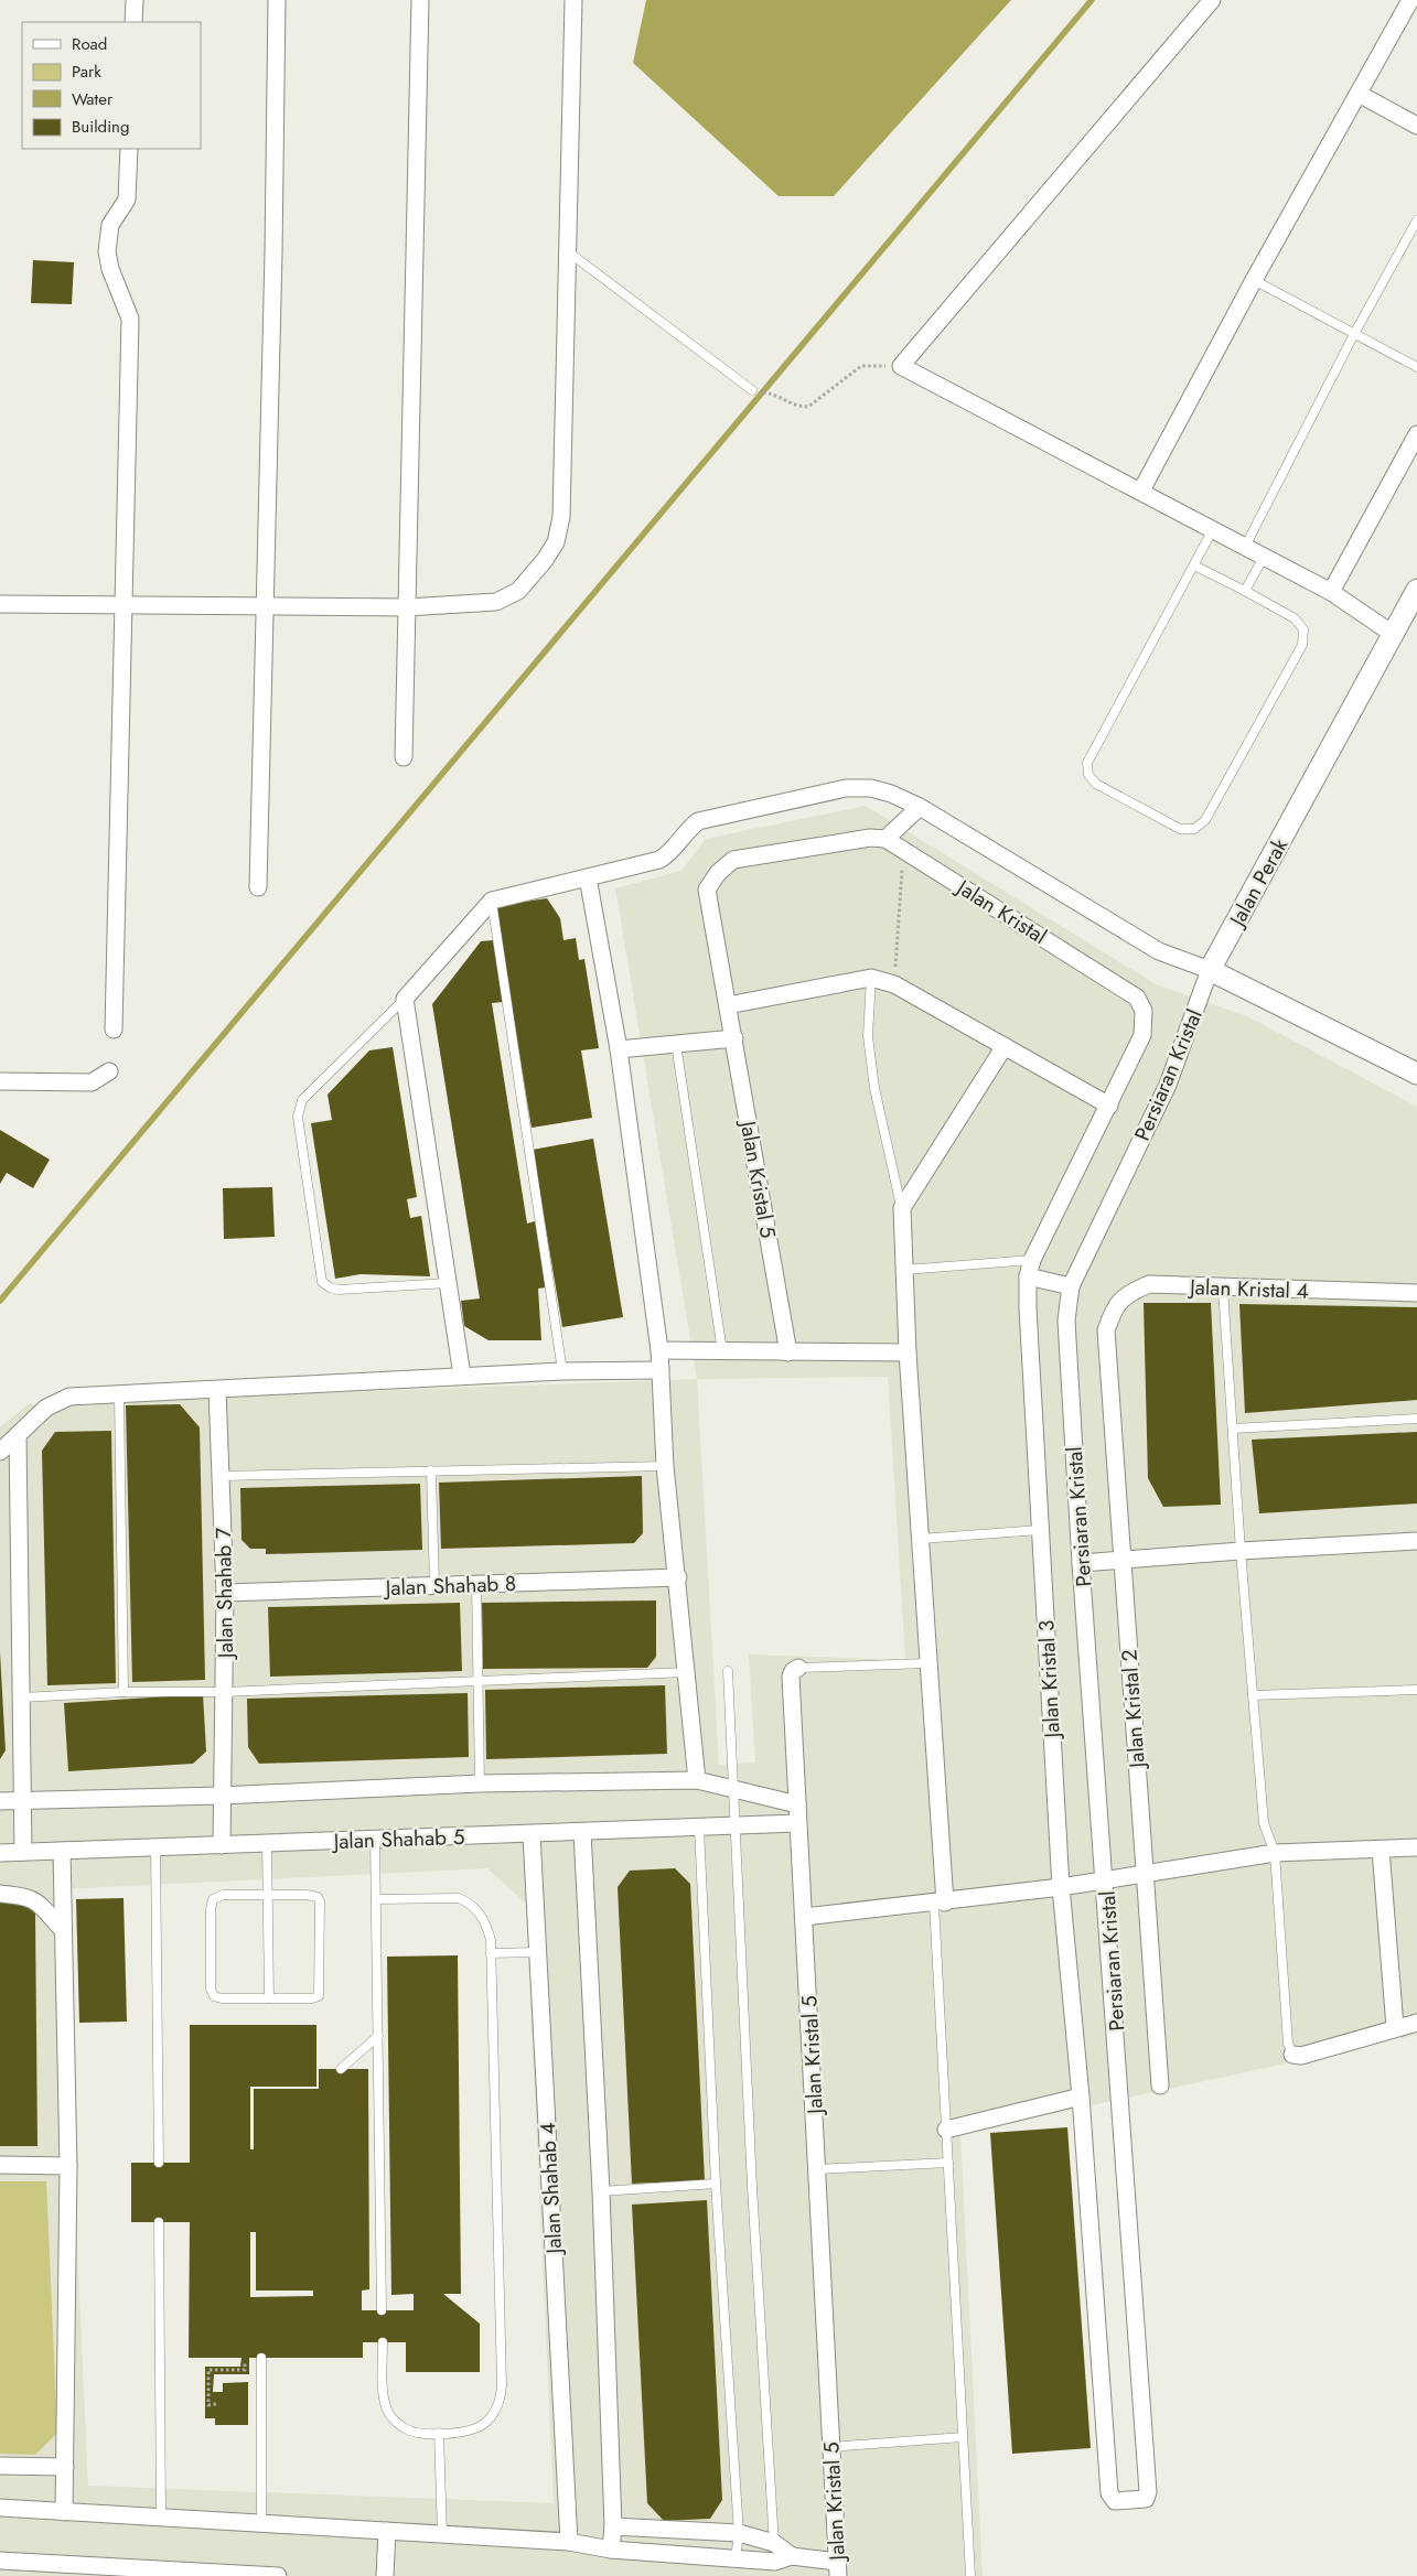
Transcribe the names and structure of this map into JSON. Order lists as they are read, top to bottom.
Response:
{
  "streets": {
    "street": [
      "Jalan Perak",
      "Jalan Kristal",
      "Persiaran Kristal",
      "Jalan Kristal 5",
      "Jalan Kristal 4",
      "Jalan Shahab 8",
      "Jalan Shahab 7",
      "Jalan Kristal 3",
      "Jalan Kristal 2",
      "Jalan Shahab 5",
      "Jalan Shahab 4"
    ]
  },
  "crossings": [
    ["Jalan Perak", "Persiaran Kristal"],
    ["Jalan Kristal", "Jalan Kristal 3"],
    ["Persiaran Kristal", "Jalan Kristal 3"],
    ["Jalan Kristal 5", "Jalan Shahab 5"],
    ["Jalan Kristal 4", "Jalan Kristal 2"],
    ["Jalan Shahab 8", "Jalan Shahab 7"],
    ["Jalan Shahab 7", "Jalan Shahab 5"],
    ["Jalan Shahab 5", "Jalan Shahab 4"]
  ],
  "legend": [
    "Road",
    "Park",
    "Water",
    "Building"
  ]
}
